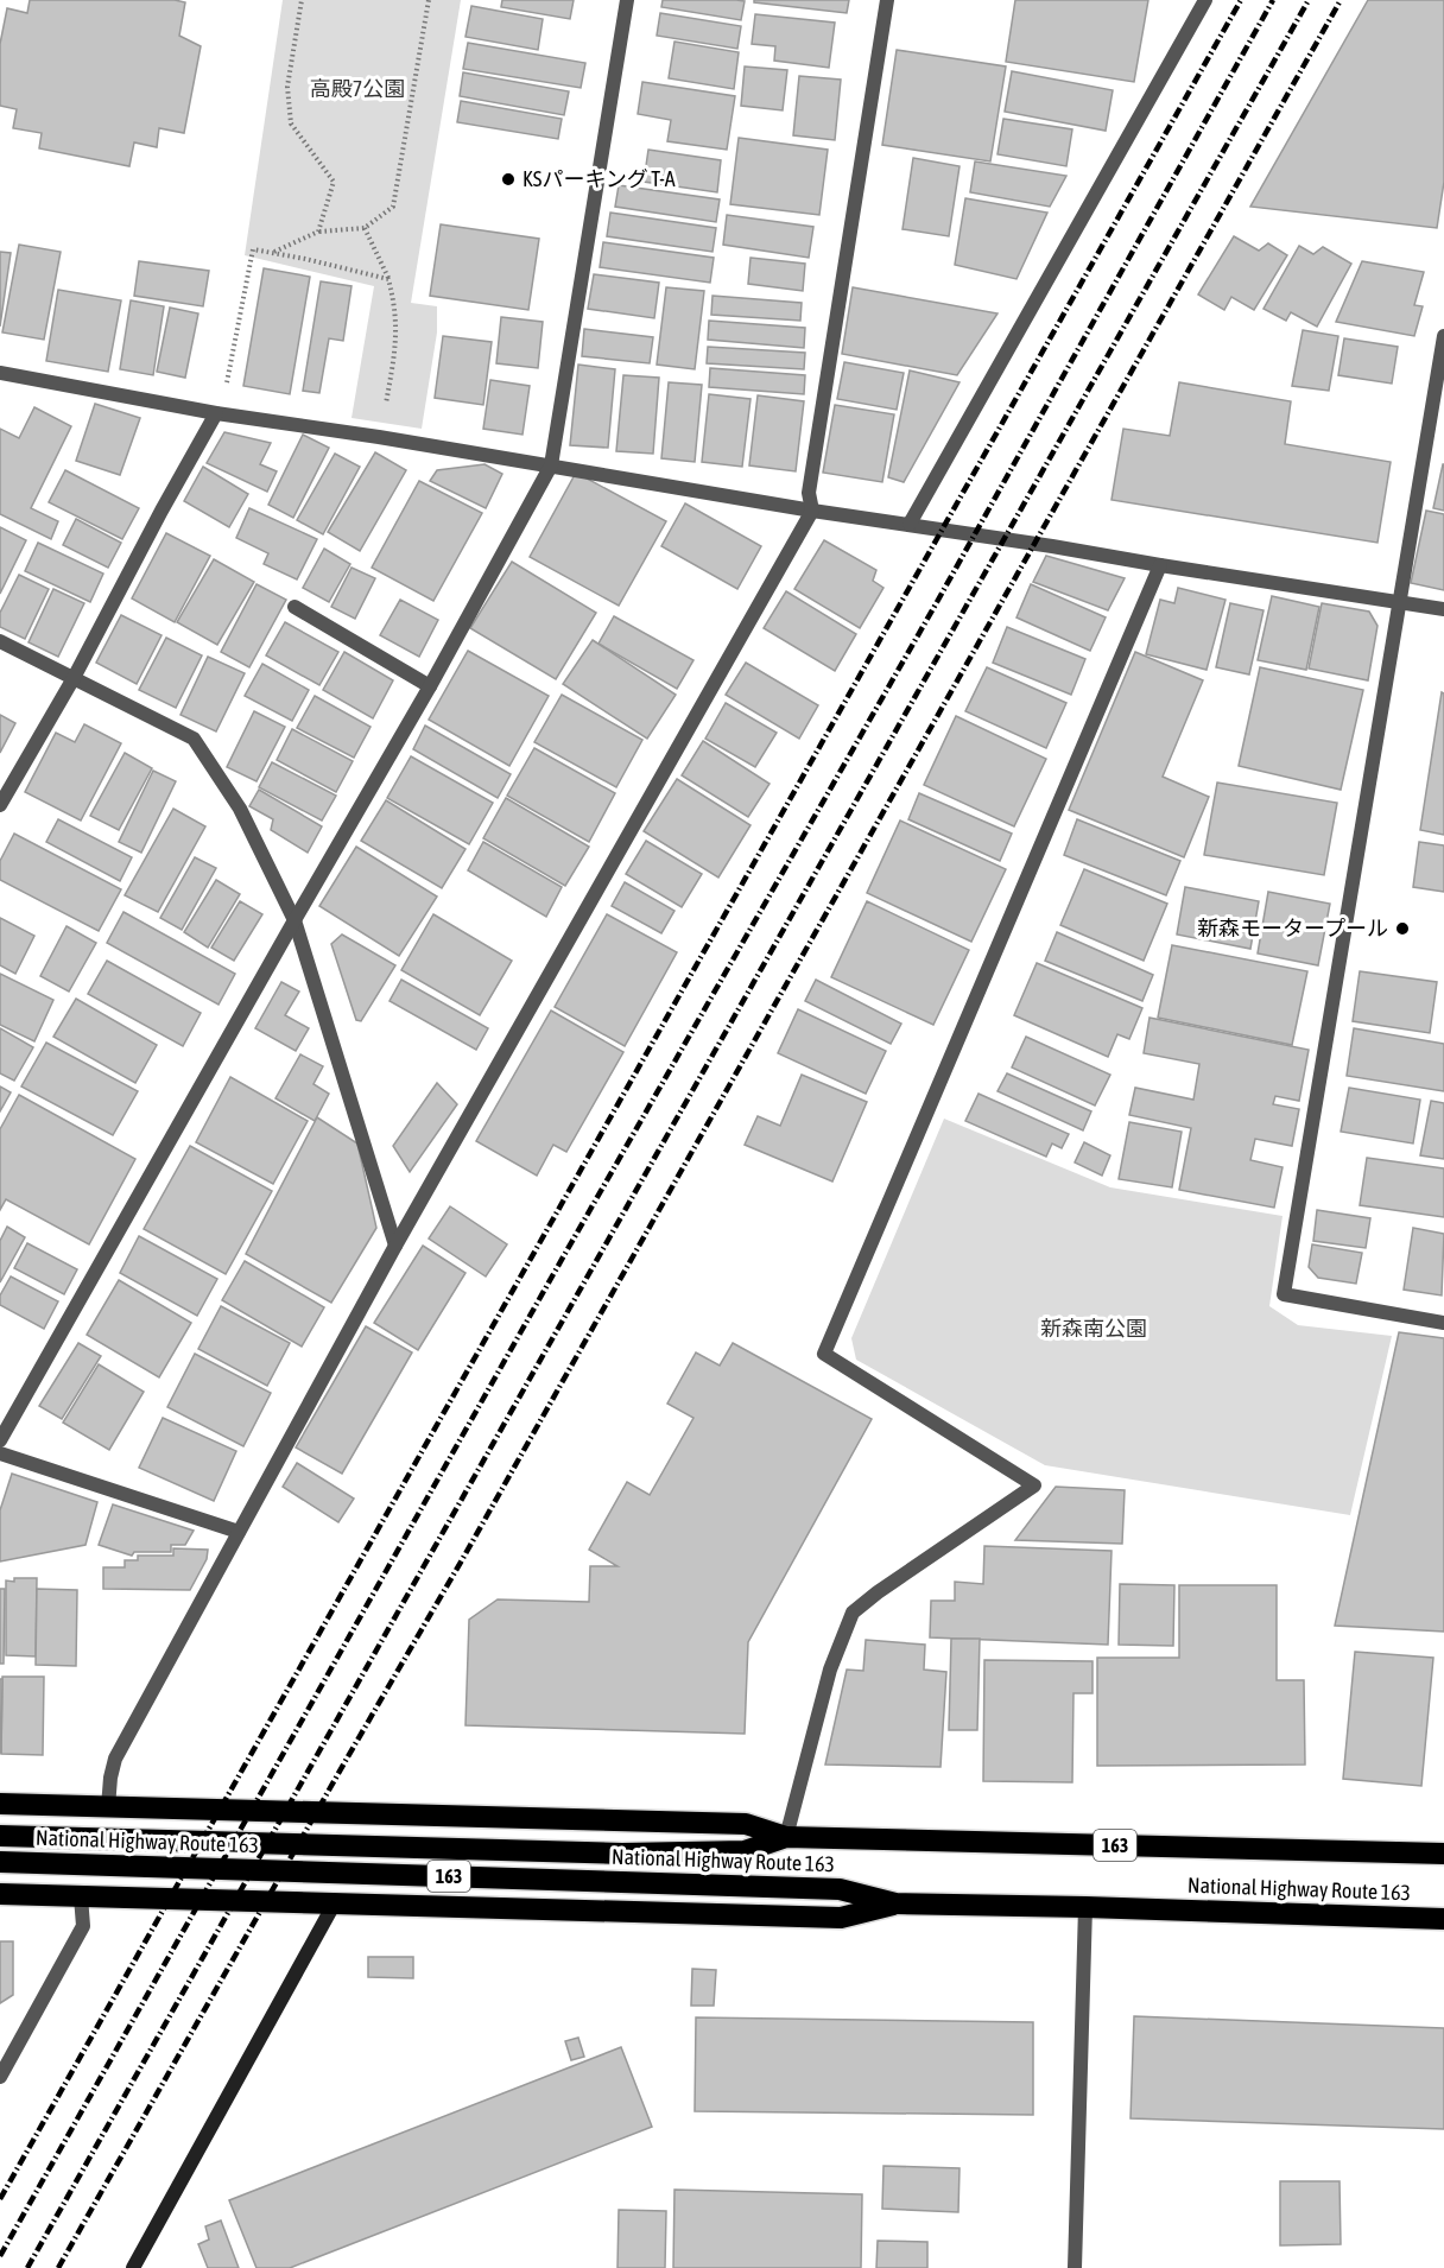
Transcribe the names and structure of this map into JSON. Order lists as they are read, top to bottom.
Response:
{
  "streets": {
    "highway": ["National Highway Route 163", "163"]
  },
  "crossings": [
    ["National Highway Route 163", "163"]
  ],
  "parks": ["高殿7公園", "新森南公園"],
  "places": ["KSパーキング T-A", "新森モータープール"]
}
